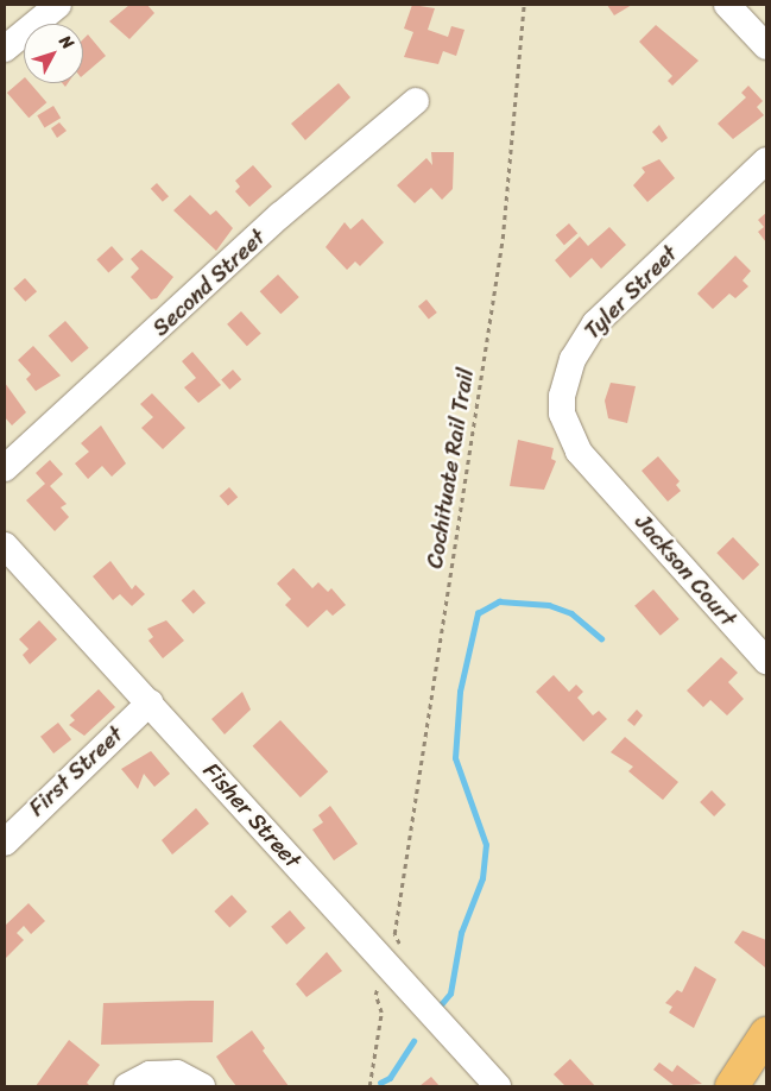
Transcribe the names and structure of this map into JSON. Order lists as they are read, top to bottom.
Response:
{
  "streets": {
    "street": [
      "Second Street",
      "Tyler Street",
      "Jackson Court",
      "First Street",
      "Fisher Street"
    ],
    "path": ["Cochituate Rail Trail"]
  },
  "crossings": [
    ["Tyler Street", "Jackson Court"],
    ["First Street", "Fisher Street"]
  ],
  "north": "top right"
}
